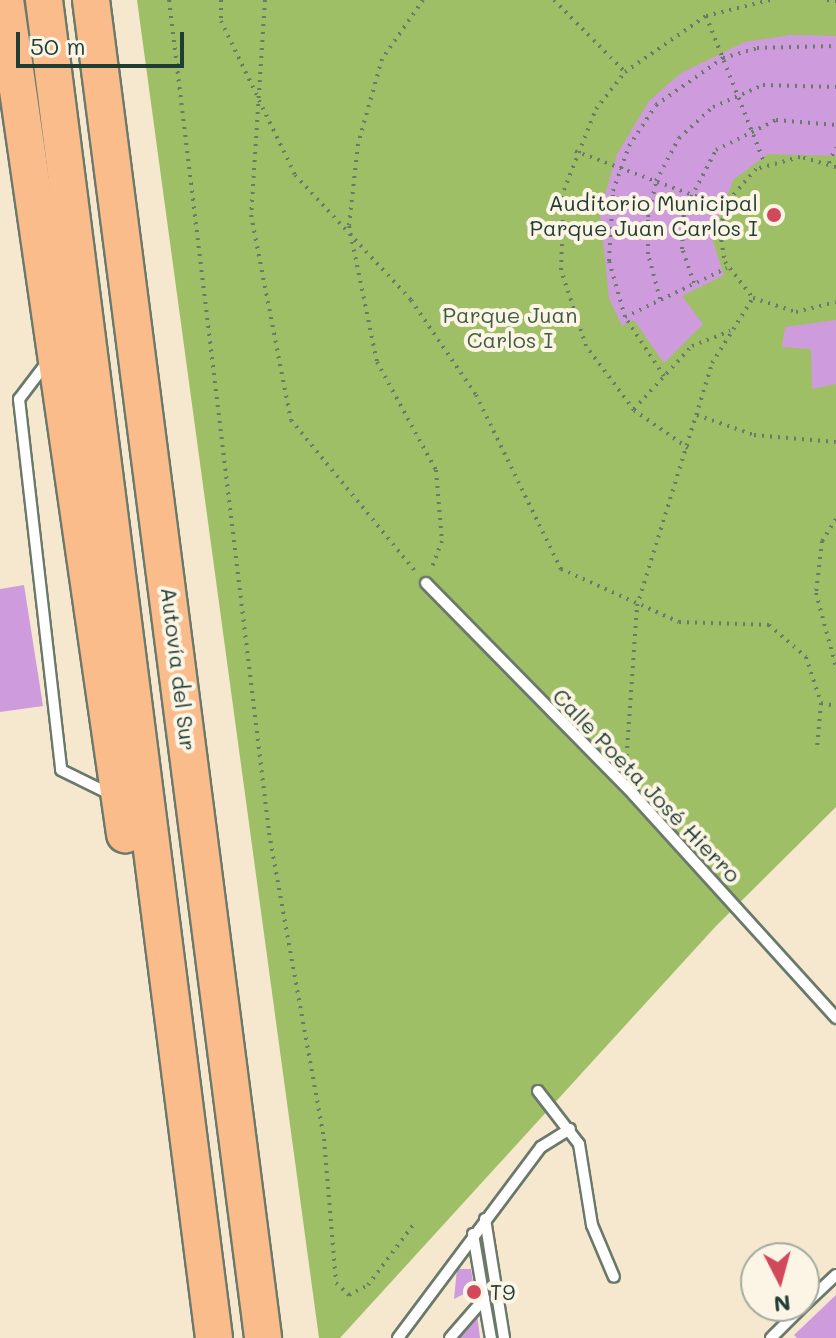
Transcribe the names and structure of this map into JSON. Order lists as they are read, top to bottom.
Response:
{
  "streets": {
    "highway": ["Autovía del Sur"],
    "lane": ["Calle Poeta José Hierro"]
  },
  "parks": ["Parque Juan Carlos I"],
  "places": ["Auditorio Municipal Parque Juan Carlos I", "T9"],
  "scale_bar": "50 m",
  "north": "bottom"
}
